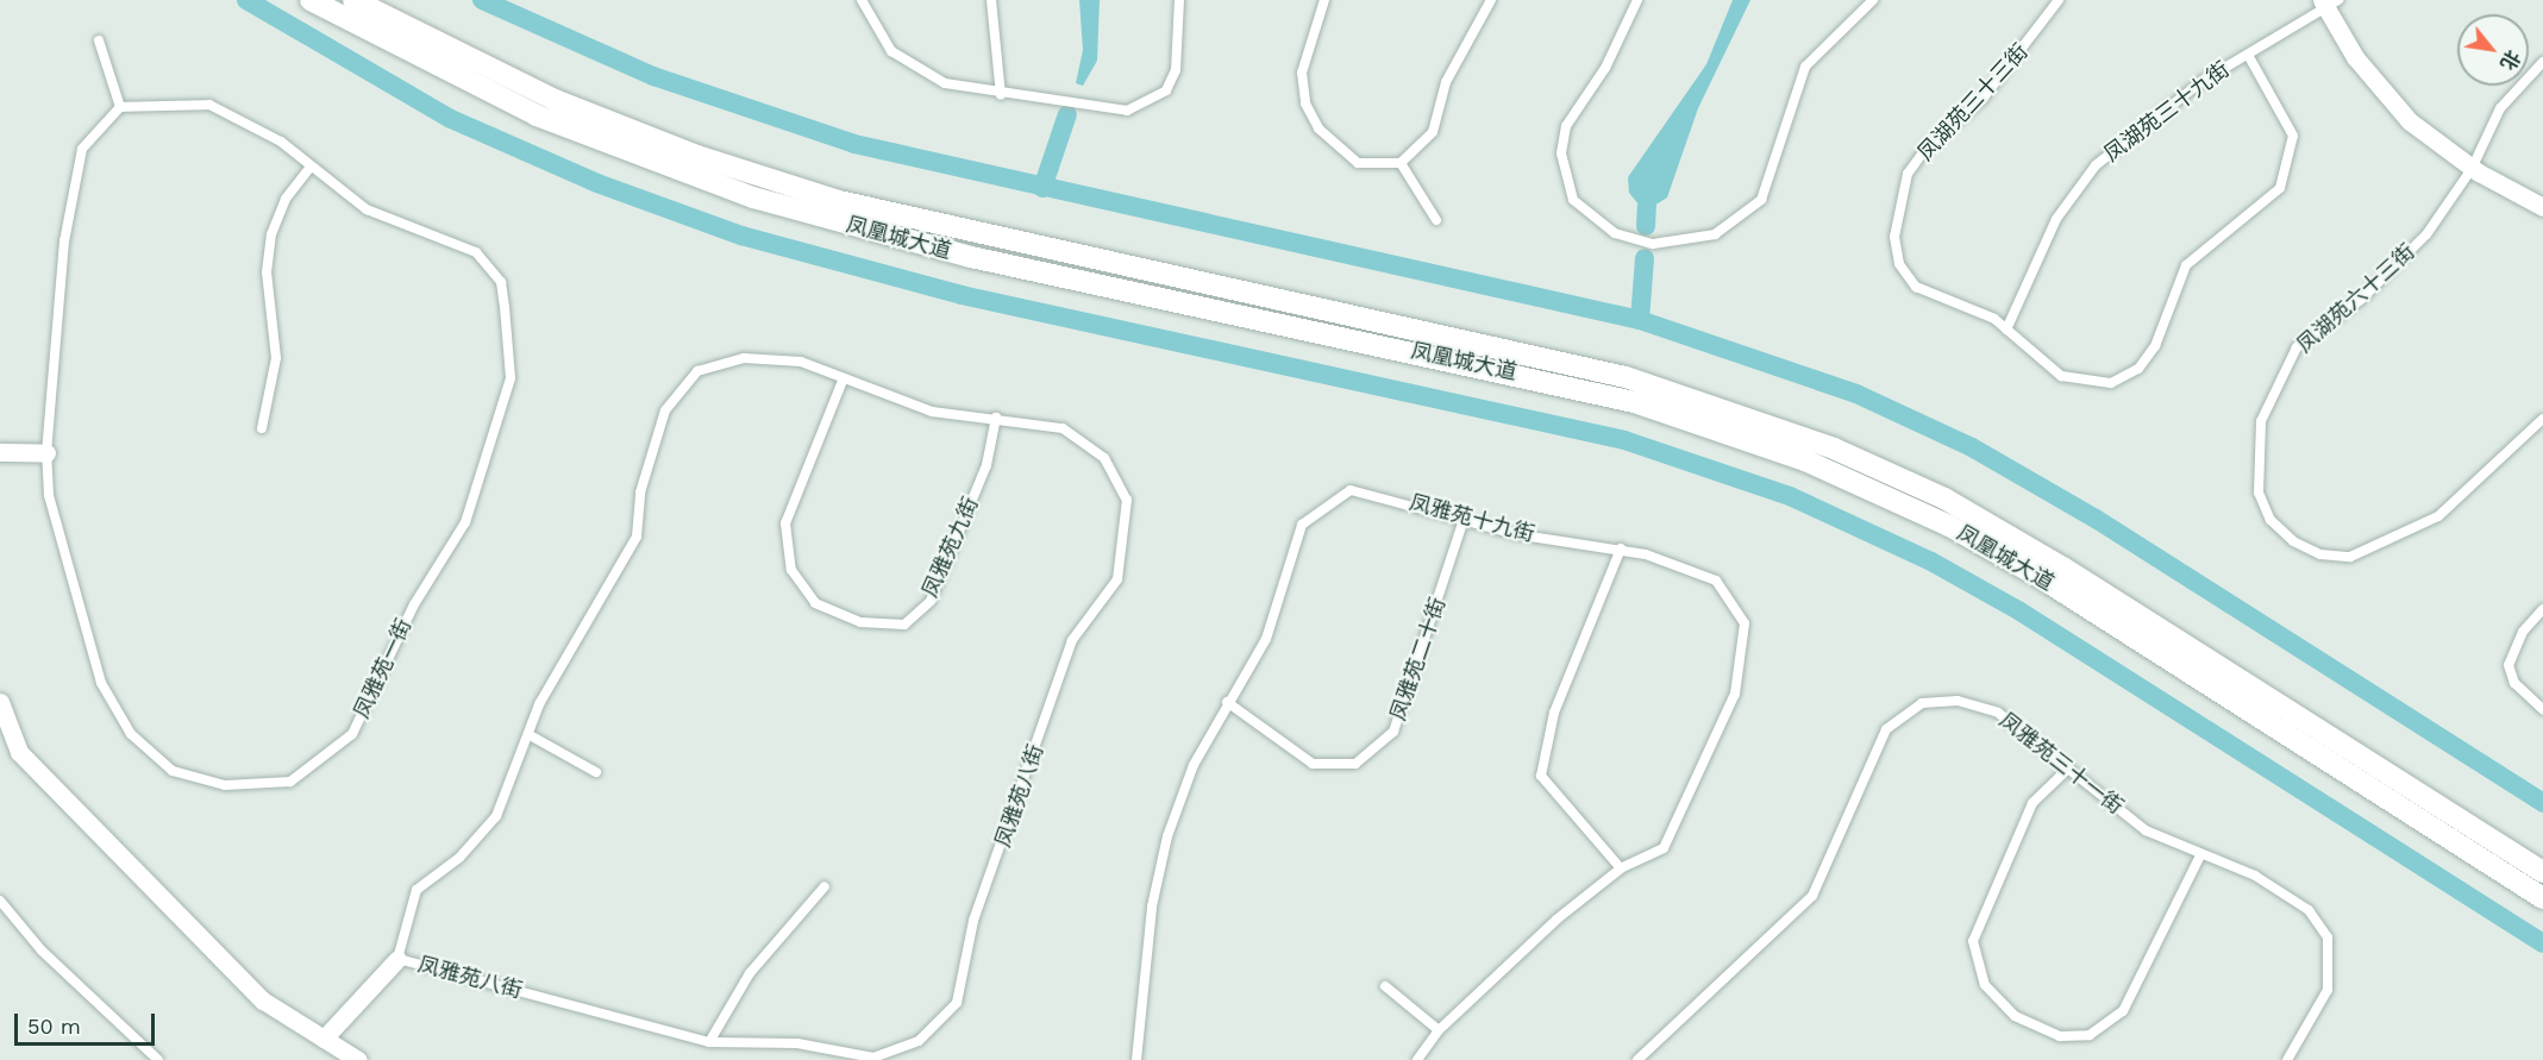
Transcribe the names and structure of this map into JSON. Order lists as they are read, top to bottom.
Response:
{
  "streets": {
    "main road": ["凤凰城大道"],
    "lane": [
      "凤湖苑三十三街",
      "凤湖苑三十九街",
      "凤湖苑六十三街",
      "凤雅苑十九街",
      "凤雅苑九街",
      "凤雅苑二十街",
      "凤雅苑一街",
      "凤雅苑三十一街",
      "凤雅苑八街"
    ]
  },
  "crossings": [
    ["凤湖苑三十三街", "凤湖苑三十九街"],
    ["凤雅苑十九街", "凤雅苑二十街"],
    ["凤雅苑九街", "凤雅苑八街"]
  ],
  "scale_bar": "50 m",
  "north": "bottom right"
}
